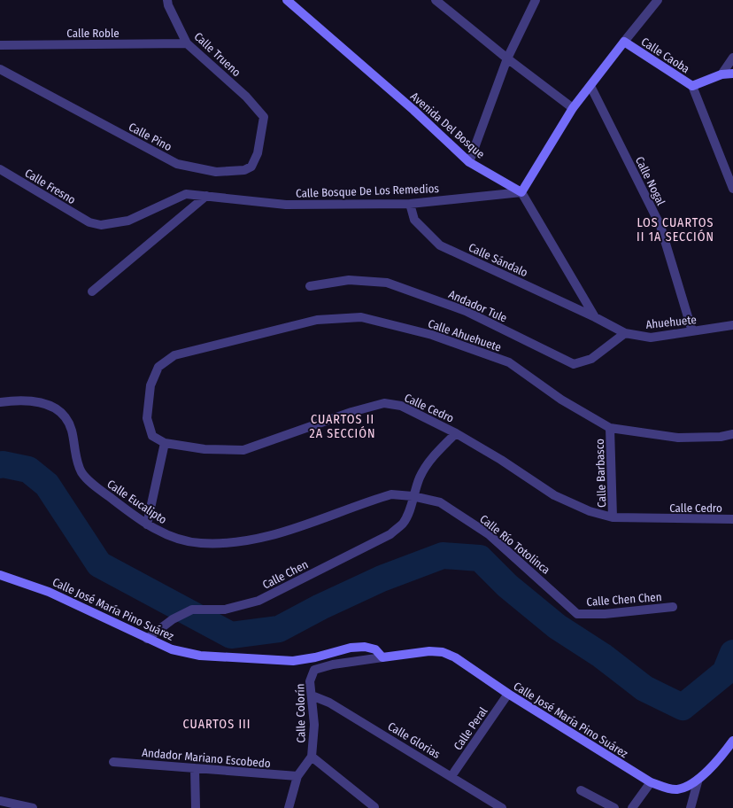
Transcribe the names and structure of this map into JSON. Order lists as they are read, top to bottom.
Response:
{
  "streets": {
    "street": [
      "Calle Roble",
      "Calle Trueno",
      "Calle Caoba",
      "Avenida Del Bosque",
      "Calle Pino",
      "Calle Nogal",
      "Calle Fresno",
      "Calle Bosque De Los Remedios",
      "Calle Sándalo",
      "Andador Tule",
      "Ahuehuete",
      "Calle Ahuehuete",
      "Calle Cedro",
      "Calle Barbasco",
      "Calle Eucalipto",
      "Calle Río Totolinca",
      "Calle Chen",
      "Calle Chen Chen",
      "Calle José María Pino Suárez",
      "Calle Colorín",
      "Calle Peral",
      "Calle Glorias",
      "Andador Mariano Escobedo"
    ]
  },
  "crossings": [
    ["Calle Roble", "Calle Trueno"],
    ["Calle Trueno", "Calle Pino"],
    ["Avenida Del Bosque", "Calle Bosque De Los Remedios"],
    ["Avenida Del Bosque", "Calle Sándalo"],
    ["Avenida Del Bosque", "Ahuehuete"],
    ["Calle Nogal", "Ahuehuete"],
    ["Calle Fresno", "Calle Bosque De Los Remedios"],
    ["Calle Bosque De Los Remedios", "Calle Sándalo"],
    ["Calle Sándalo", "Ahuehuete"],
    ["Andador Tule", "Ahuehuete"],
    ["Calle Ahuehuete", "Calle Cedro"],
    ["Calle Ahuehuete", "Calle Barbasco"],
    ["Calle Cedro", "Calle Barbasco"],
    ["Calle Cedro", "Calle Chen"],
    ["Calle Eucalipto", "Calle Río Totolinca"],
    ["Calle Eucalipto", "Calle Chen"],
    ["Calle Río Totolinca", "Calle Chen"],
    ["Calle Río Totolinca", "Calle Chen Chen"],
    ["Calle Chen", "Calle José María Pino Suárez"],
    ["Calle José María Pino Suárez", "Calle Colorín"],
    ["Calle José María Pino Suárez", "Calle Peral"],
    ["Calle Colorín", "Calle Glorias"],
    ["Calle Colorín", "Andador Mariano Escobedo"],
    ["Calle Peral", "Calle Glorias"]
  ],
  "districts": ["LOS CUARTOS II 1A SECCIÓN", "CUARTOS II 2A SECCIÓN", "CUARTOS III"]
}
